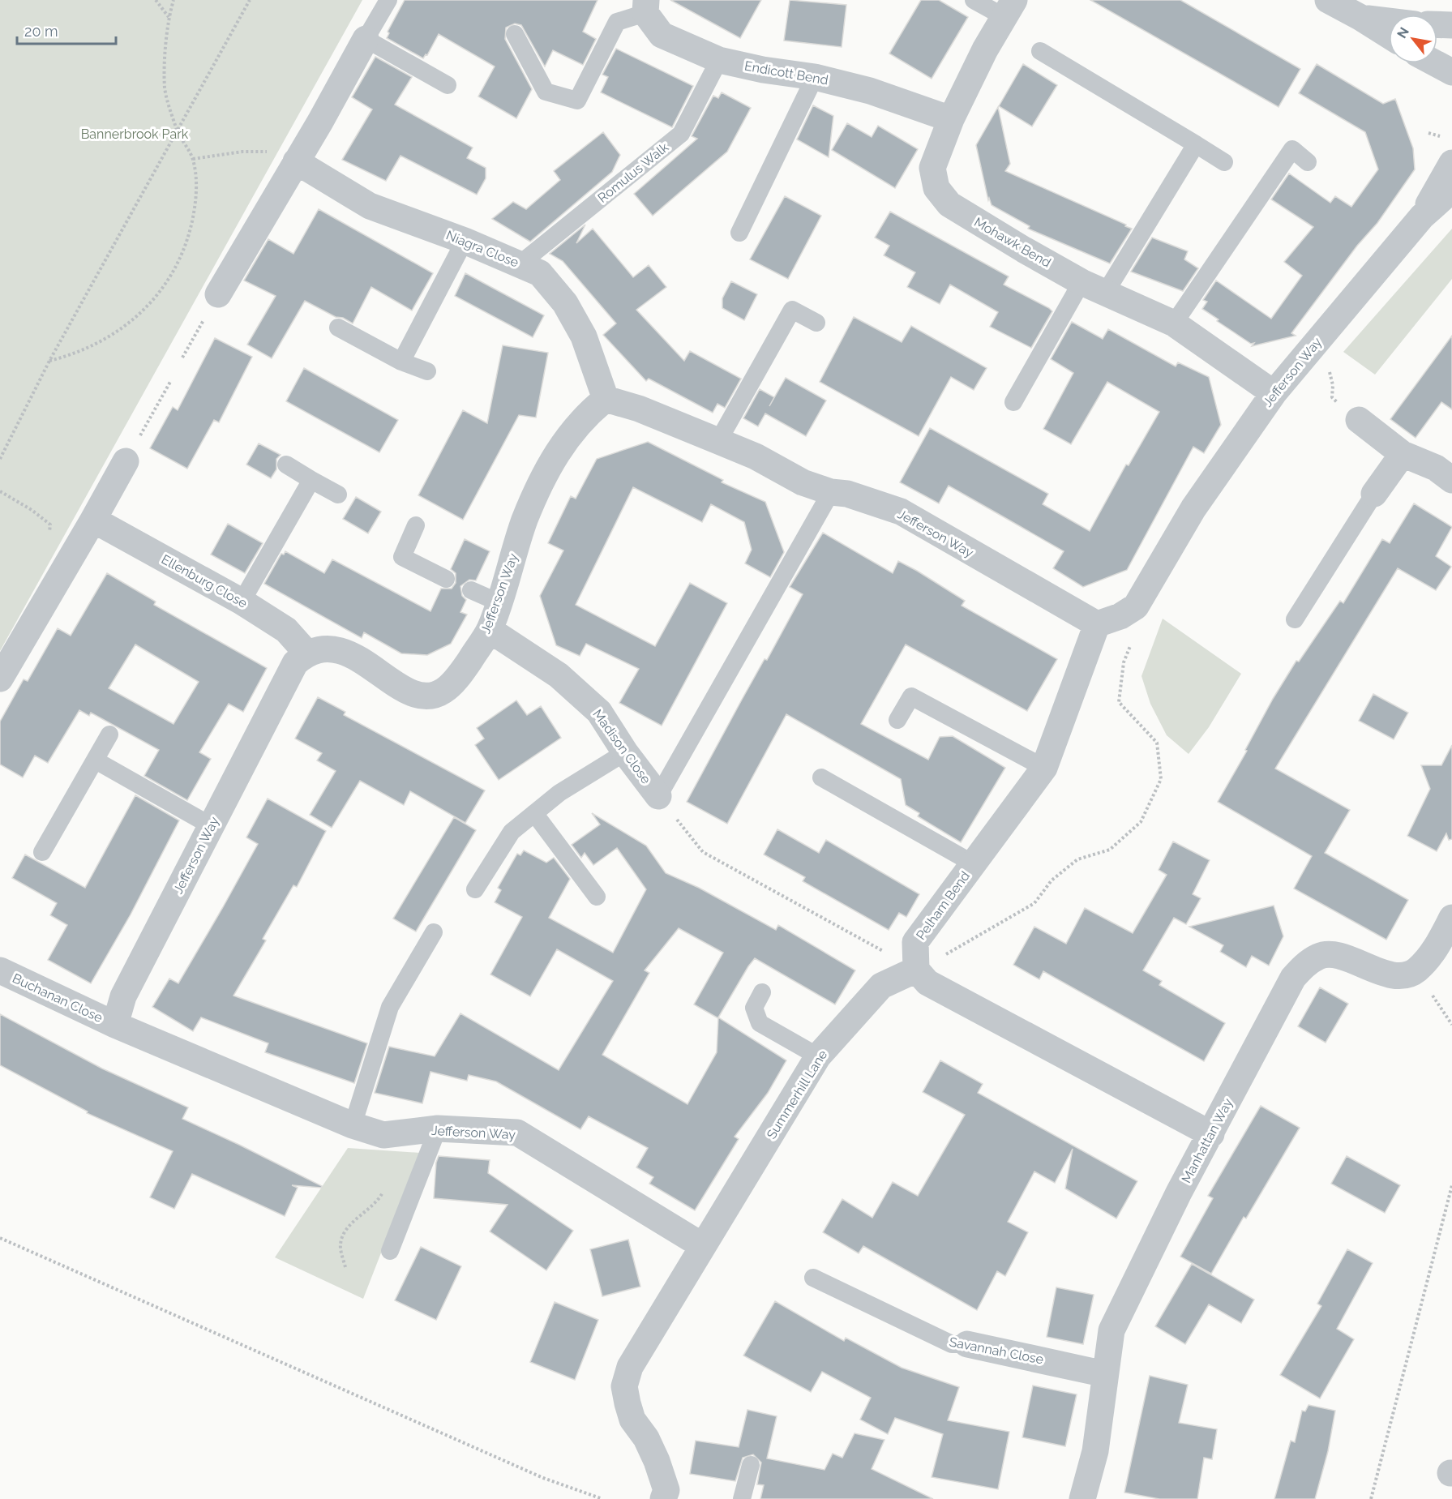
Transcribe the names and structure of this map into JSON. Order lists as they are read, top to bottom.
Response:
{
  "streets": {
    "street": [
      "Endicott Bend",
      "Mohawk Bend",
      "Niagra Close",
      "Jefferson Way",
      "Ellenburg Close",
      "Madison Close",
      "Pelham Bend",
      "Buchanan Close",
      "Summerhill Lane",
      "Manhattan Way",
      "Savannah Close"
    ],
    "lane": ["Romulus Walk"]
  },
  "crossings": [
    ["Endicott Bend", "Romulus Walk"],
    ["Endicott Bend", "Mohawk Bend"],
    ["Romulus Walk", "Niagra Close"],
    ["Mohawk Bend", "Jefferson Way"],
    ["Niagra Close", "Jefferson Way"],
    ["Jefferson Way", "Ellenburg Close"],
    ["Jefferson Way", "Madison Close"],
    ["Jefferson Way", "Pelham Bend"],
    ["Jefferson Way", "Buchanan Close"],
    ["Jefferson Way", "Summerhill Lane"],
    ["Pelham Bend", "Summerhill Lane"],
    ["Manhattan Way", "Savannah Close"]
  ],
  "parks": ["Bannerbrook Park"],
  "scale_bar": "20 m",
  "north": "top left"
}
